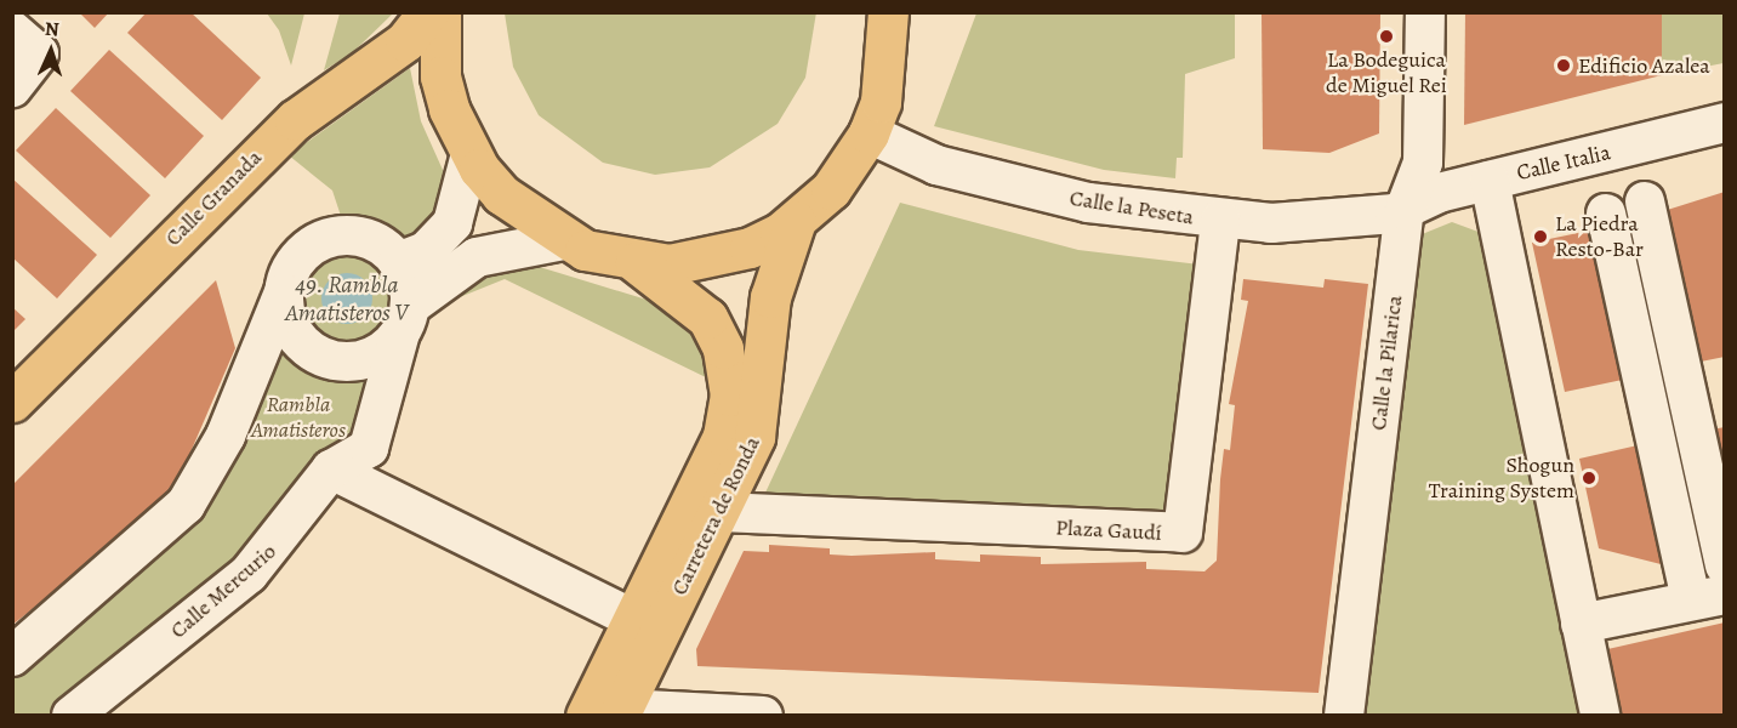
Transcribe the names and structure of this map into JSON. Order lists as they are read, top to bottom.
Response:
{
  "streets": {
    "main road": ["Calle Granada", "Carretera de Ronda"],
    "street": [
      "Calle Italia",
      "Calle la Peseta",
      "Calle la Pilarica",
      "Plaza Gaudí",
      "Calle Mercurio"
    ]
  },
  "crossings": [
    ["Calle Italia", "Calle la Peseta"],
    ["Calle Italia", "Calle la Pilarica"],
    ["Calle la Peseta", "Calle la Pilarica"],
    ["Calle la Peseta", "Plaza Gaudí"],
    ["Carretera de Ronda", "Plaza Gaudí"]
  ],
  "water": ["49. Rambla Amatisteros V"],
  "parks": ["Rambla Amatisteros"],
  "places": [
    "La Bodeguica de Miguel Rei",
    "Edificio Azalea",
    "La Piedra Resto-Bar",
    "Shogun Training System"
  ],
  "north": "top"
}
